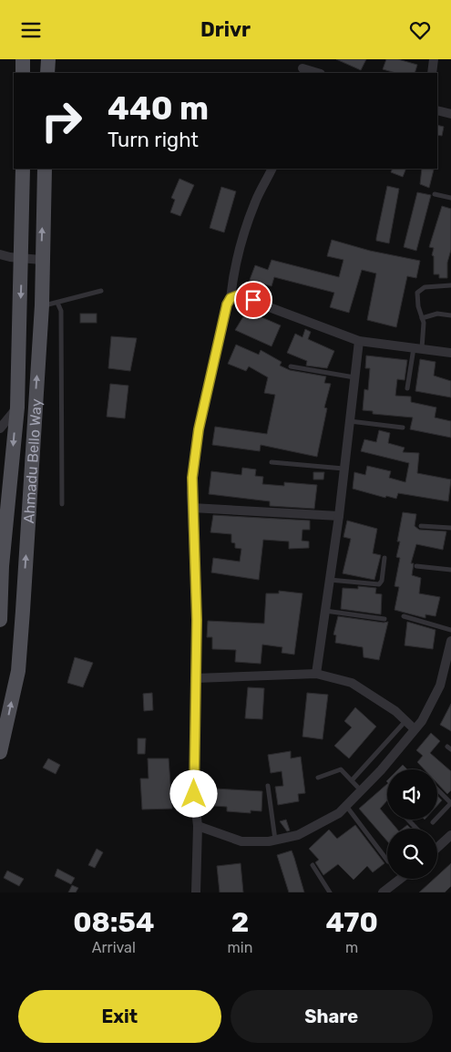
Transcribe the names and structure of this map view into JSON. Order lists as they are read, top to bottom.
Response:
{
  "streets": {
    "main road": ["Ahmadu Bello Way"]
  },
  "page": {
    "header": "Drivr",
    "turn": ["440 m", "Turn right"],
    "eta": [
      "08:54",
      "Arrival",
      "2",
      "min",
      "470",
      "m"
    ],
    "buttons": ["Exit", "Share"]
  }
}
